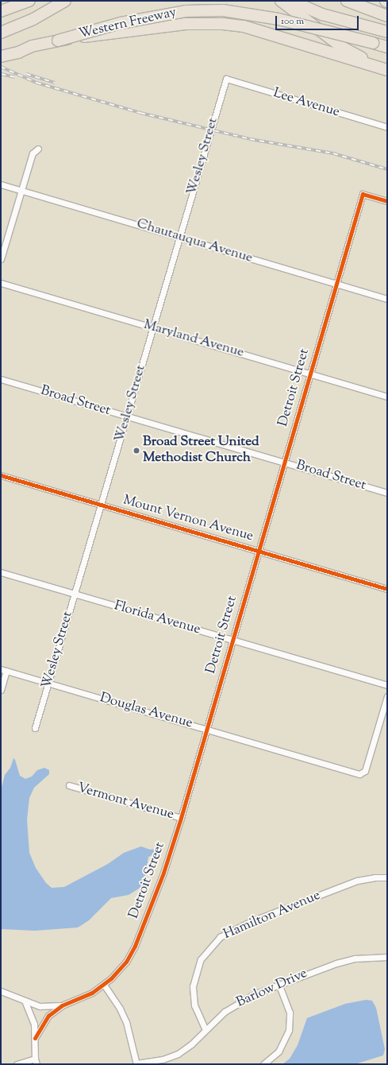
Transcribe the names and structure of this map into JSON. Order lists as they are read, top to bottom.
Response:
{
  "streets": {
    "highway": ["Western Freeway"],
    "street": [
      "Lee Avenue",
      "Wesley Street",
      "Chautauqua Avenue",
      "Maryland Avenue",
      "Detroit Street",
      "Broad Street",
      "Mount Vernon Avenue",
      "Florida Avenue",
      "Douglas Avenue",
      "Vermont Avenue",
      "Hamilton Avenue",
      "Barlow Drive"
    ]
  },
  "crossings": [
    ["Lee Avenue", "Wesley Street"],
    ["Wesley Street", "Chautauqua Avenue"],
    ["Wesley Street", "Maryland Avenue"],
    ["Wesley Street", "Broad Street"],
    ["Wesley Street", "Mount Vernon Avenue"],
    ["Wesley Street", "Florida Avenue"],
    ["Wesley Street", "Douglas Avenue"],
    ["Chautauqua Avenue", "Detroit Street"],
    ["Maryland Avenue", "Detroit Street"],
    ["Detroit Street", "Broad Street"],
    ["Detroit Street", "Mount Vernon Avenue"],
    ["Detroit Street", "Florida Avenue"],
    ["Detroit Street", "Douglas Avenue"],
    ["Detroit Street", "Vermont Avenue"],
    ["Hamilton Avenue", "Barlow Drive"]
  ],
  "places": ["Broad Street United Methodist Church"],
  "scale_bar": "100 m"
}
